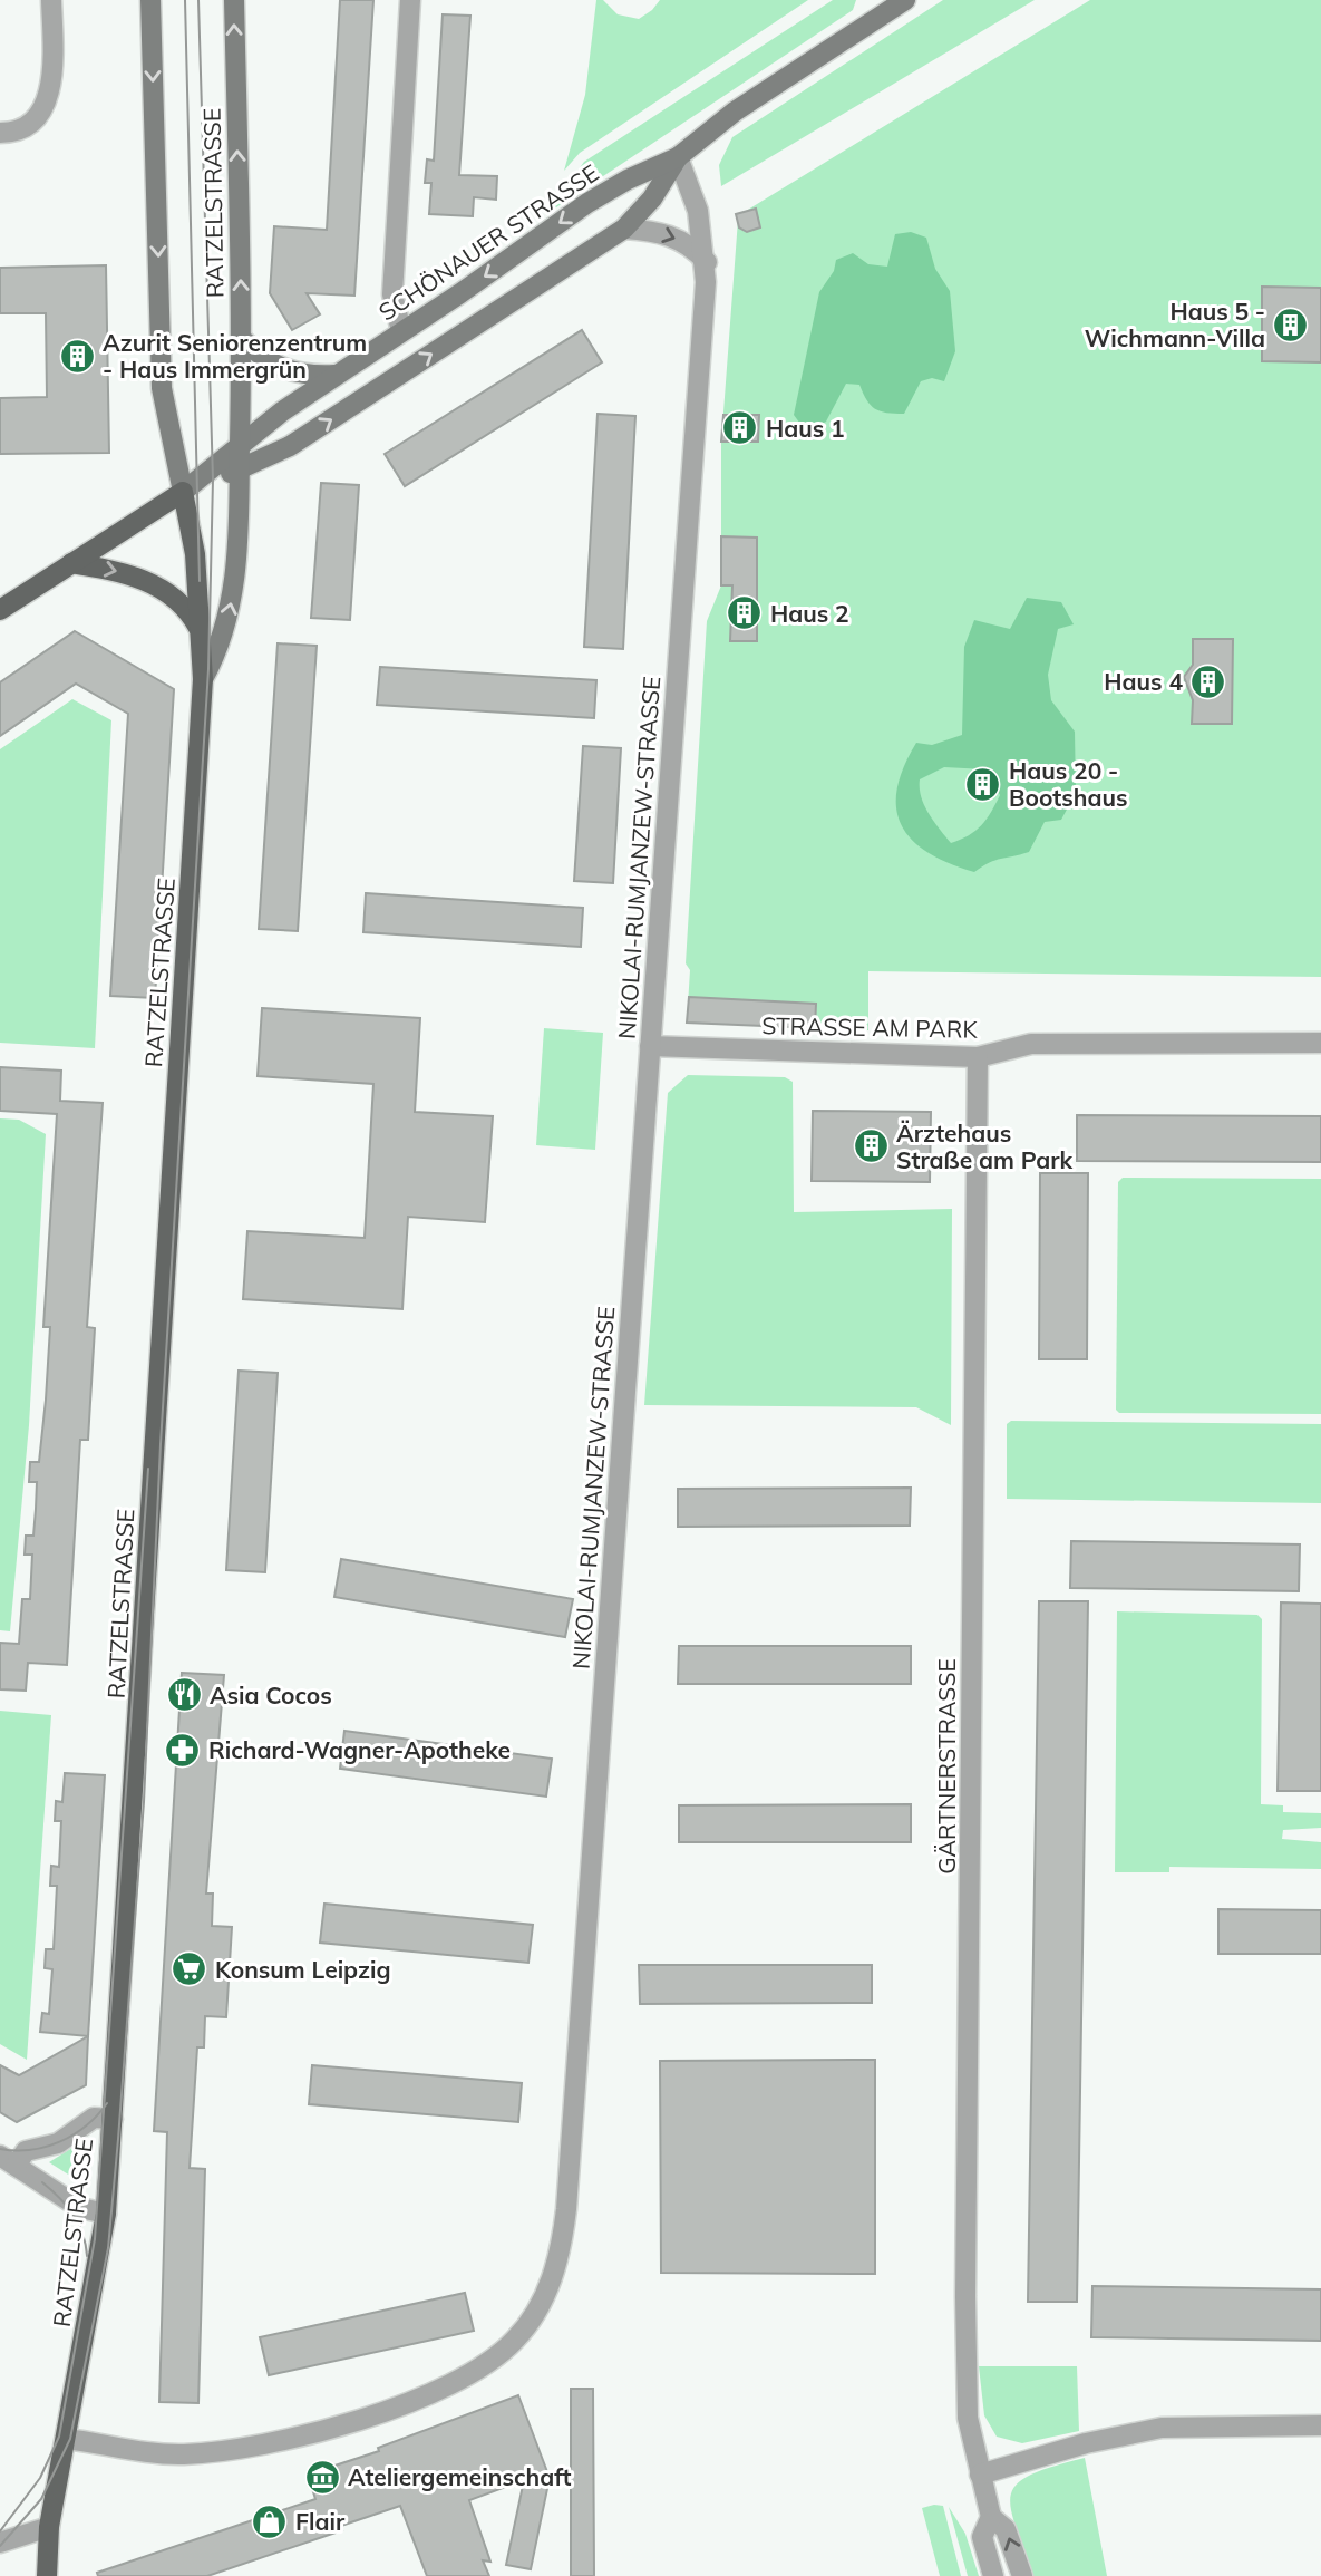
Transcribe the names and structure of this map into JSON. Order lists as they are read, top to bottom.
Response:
{
  "streets": {
    "main road": ["RATZELSTRASSE", "SCHÖNAUER STRASSE"],
    "street": ["NIKOLAI-RUMJANZEW-STRASSE", "STRASSE AM PARK", "GÄRTNERSTRASSE"]
  },
  "crossings": [
    ["RATZELSTRASSE", "SCHÖNAUER STRASSE"],
    ["RATZELSTRASSE", "NIKOLAI-RUMJANZEW-STRASSE"],
    ["SCHÖNAUER STRASSE", "NIKOLAI-RUMJANZEW-STRASSE"],
    ["NIKOLAI-RUMJANZEW-STRASSE", "STRASSE AM PARK"],
    ["STRASSE AM PARK", "GÄRTNERSTRASSE"]
  ],
  "places": {
    "building": [
      "Haus 5 - Wichmann-Villa",
      "Azurit Seniorenzentrum - Haus Immergrün",
      "Haus 1",
      "Haus 2",
      "Haus 4",
      "Haus 20 - Bootshaus",
      "Ärztehaus Straße am Park"
    ],
    "restaurant": ["Asia Cocos"],
    "pharmacy": ["Richard-Wagner-Apotheke"],
    "supermarket": ["Konsum Leipzig"],
    "museum": ["Ateliergemeinschaft"],
    "shop": ["Flair"]
  }
}
